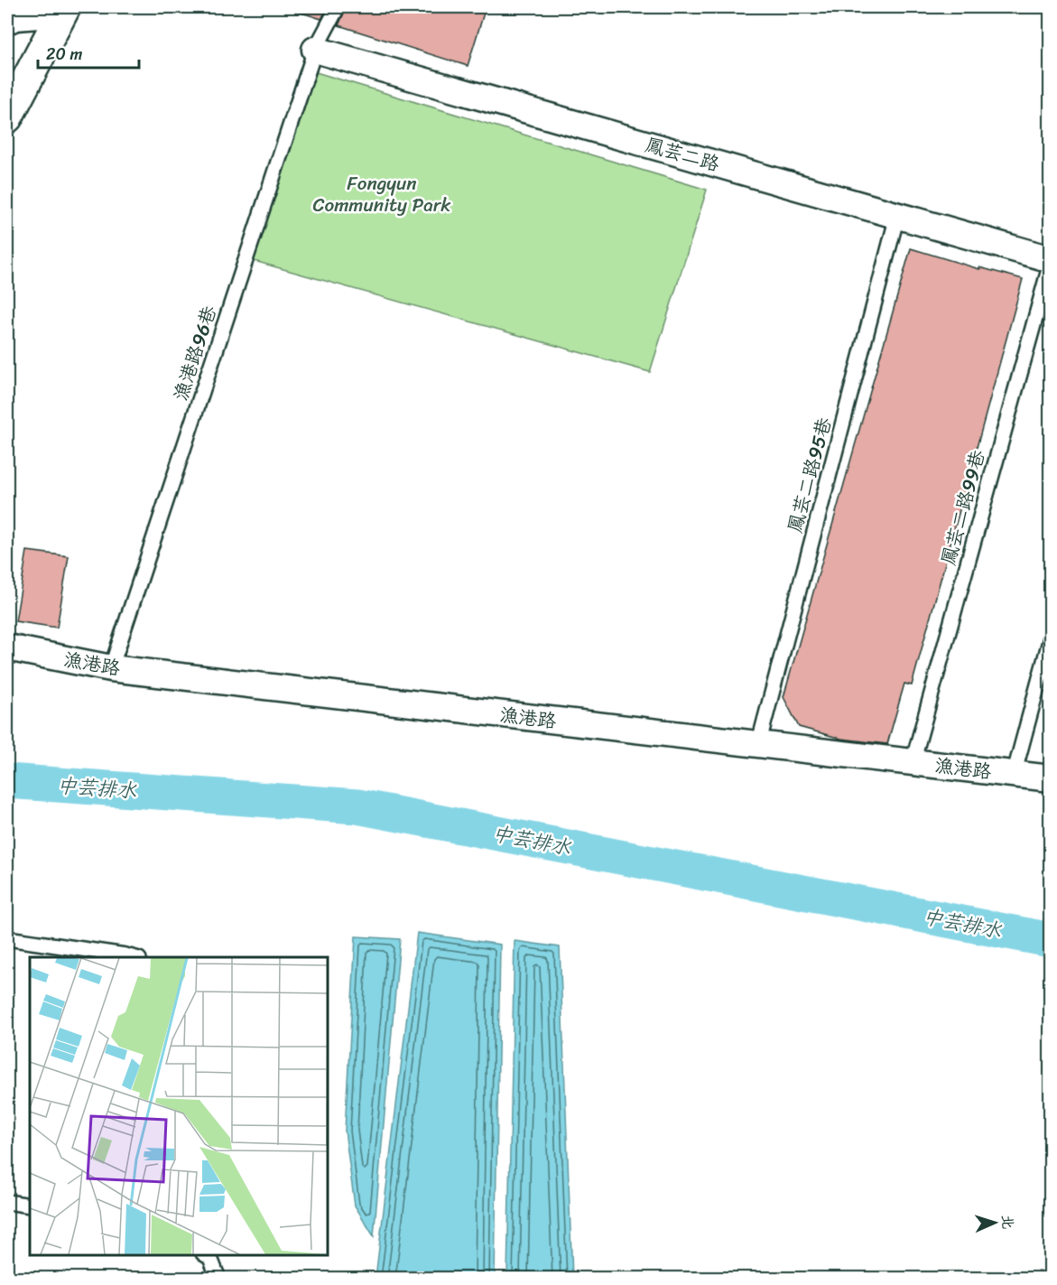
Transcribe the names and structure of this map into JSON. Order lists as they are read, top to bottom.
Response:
{
  "streets": {
    "street": ["鳳芸二路", "漁港路"],
    "lane": ["漁港路96巷", "鳳芸二路95巷", "鳳芸二路99巷"]
  },
  "crossings": [
    ["鳳芸二路", "漁港路96巷"],
    ["鳳芸二路", "鳳芸二路95巷"],
    ["鳳芸二路", "鳳芸二路99巷"],
    ["漁港路96巷", "漁港路"],
    ["鳳芸二路95巷", "漁港路"],
    ["鳳芸二路99巷", "漁港路"]
  ],
  "water": ["中芸排水"],
  "parks": ["Fongyun Community Park"],
  "scale_bar": "20 m",
  "north": "right"
}
